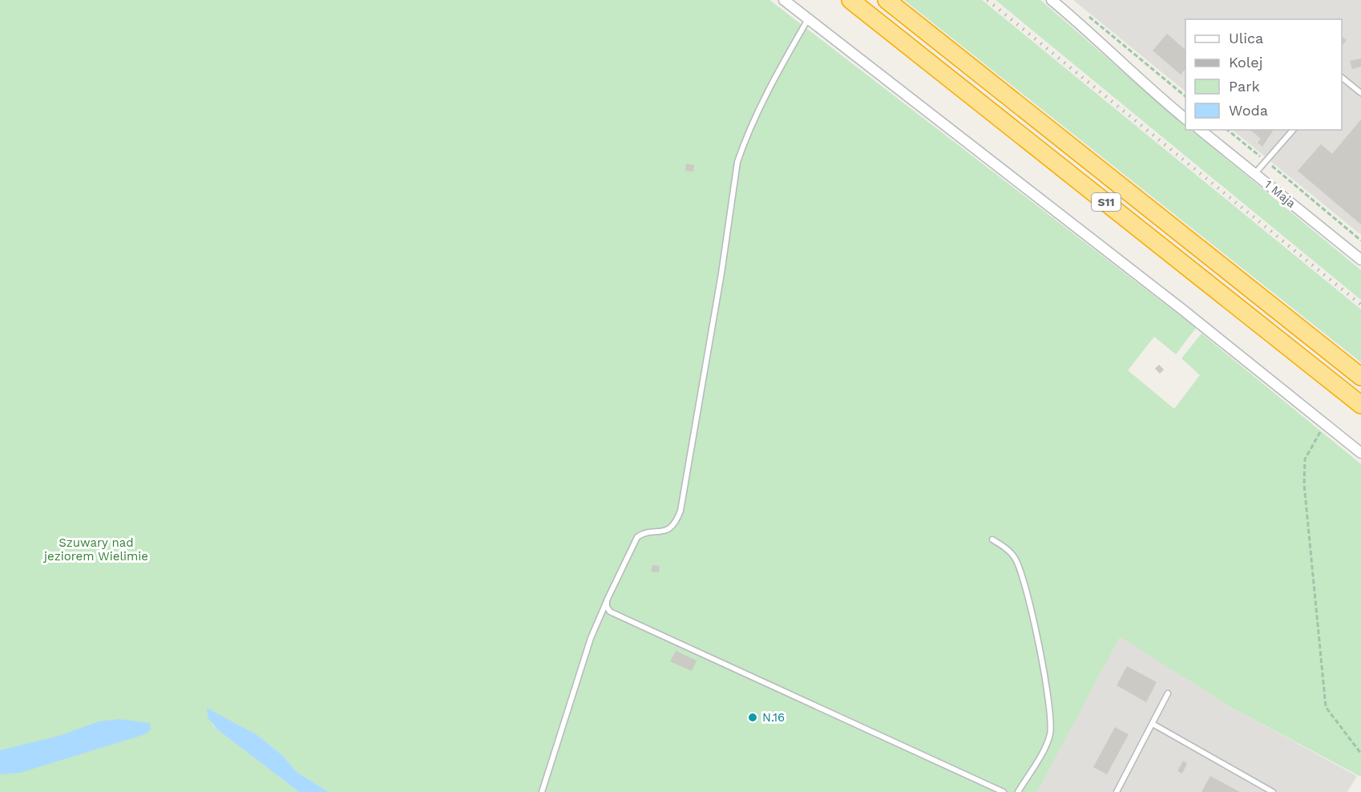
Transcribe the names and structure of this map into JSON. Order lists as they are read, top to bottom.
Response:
{
  "streets": {
    "highway": ["S11"],
    "street": ["1 Maja"]
  },
  "parks": ["Szuwary nad jeziorem Wielimie"],
  "places": ["N.16"],
  "legend": [
    "Ulica",
    "Kolej",
    "Park",
    "Woda"
  ]
}
